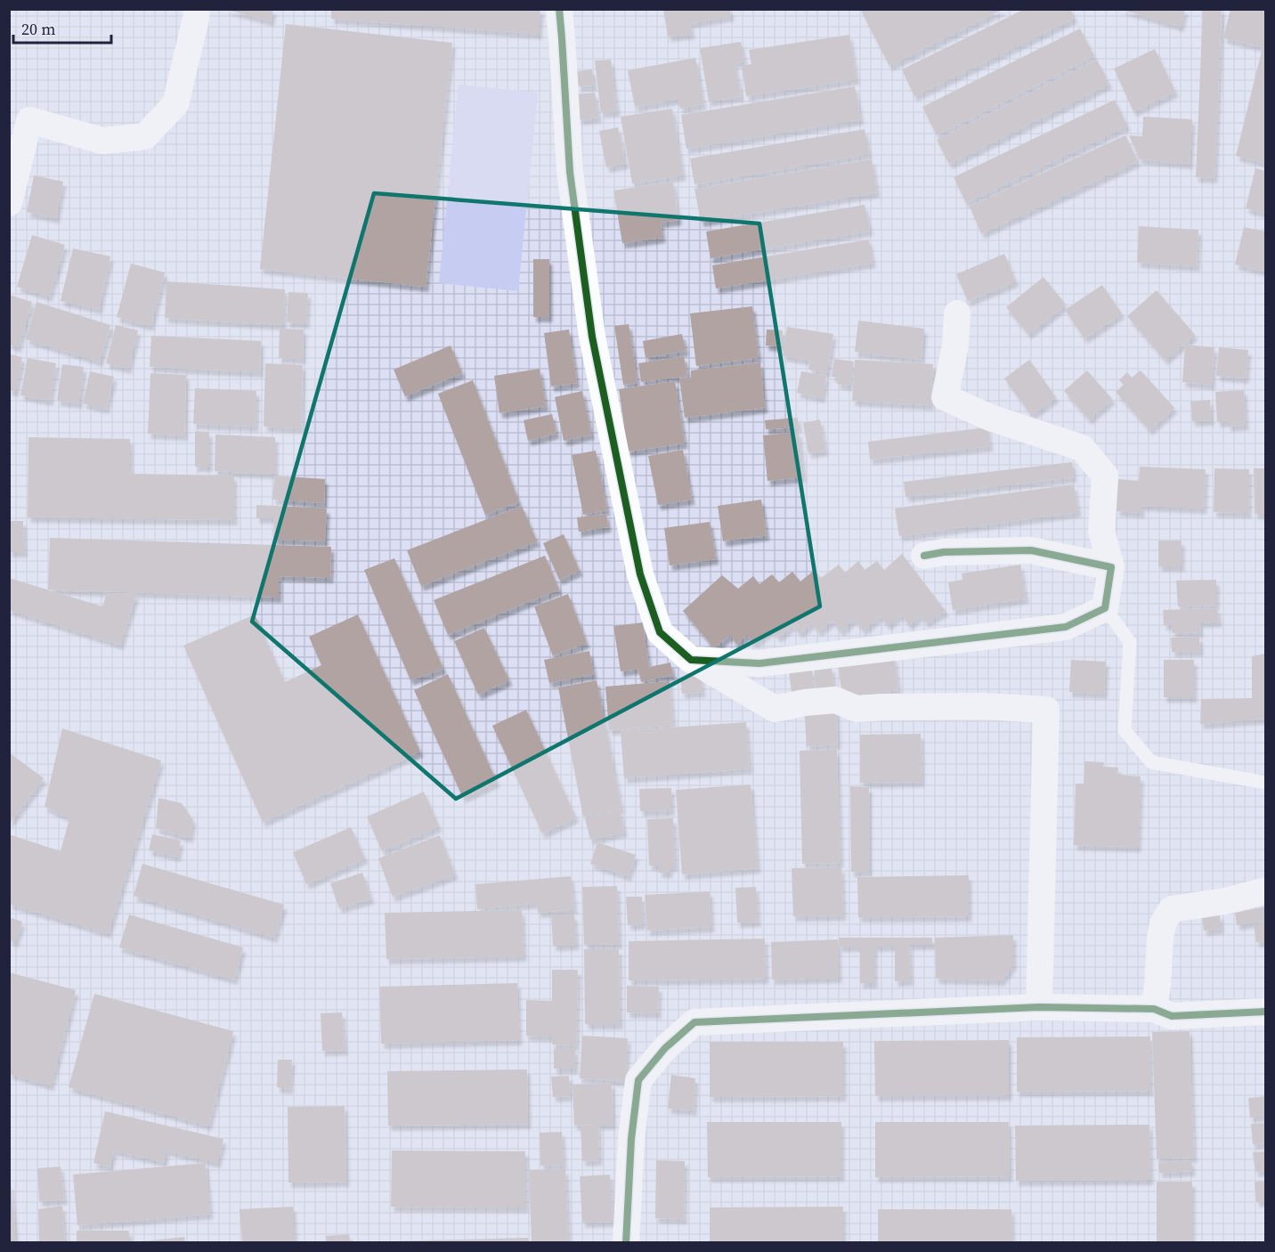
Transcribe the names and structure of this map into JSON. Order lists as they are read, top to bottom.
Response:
{
  "scale_bar": "20 m"
}
